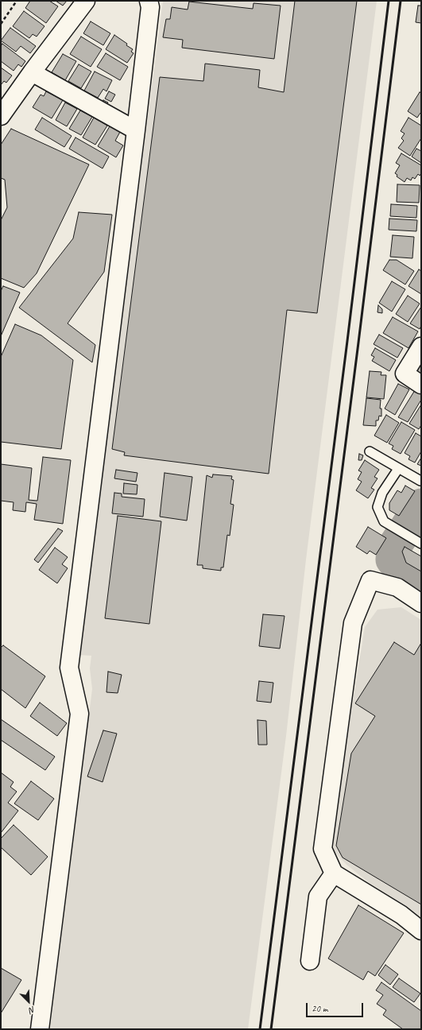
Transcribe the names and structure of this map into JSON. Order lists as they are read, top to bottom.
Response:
{
  "scale_bar": "20 m",
  "north": "bottom right"
}
